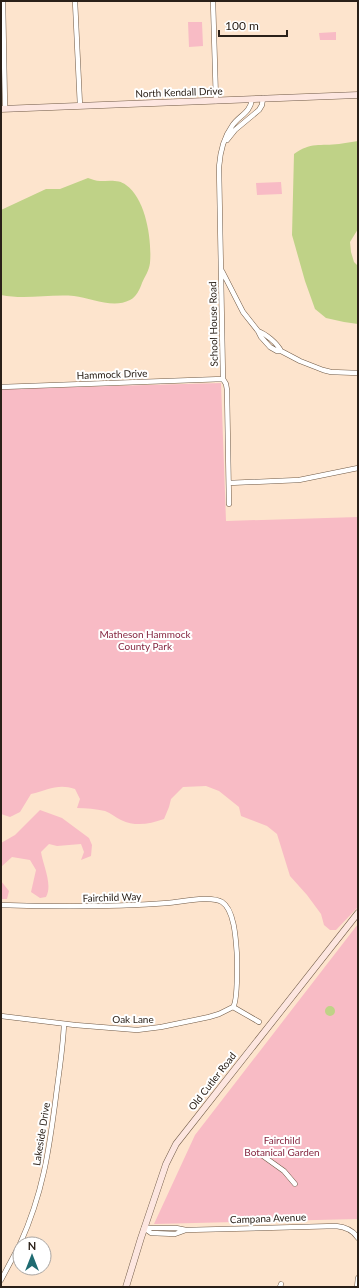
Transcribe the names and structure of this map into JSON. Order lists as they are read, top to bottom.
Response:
{
  "streets": {
    "main road": ["North Kendall Drive", "Old Cutler Road"],
    "street": [
      "School House Road",
      "Hammock Drive",
      "Fairchild Way",
      "Oak Lane",
      "Lakeside Drive",
      "Campana Avenue"
    ]
  },
  "crossings": [
    ["North Kendall Drive", "School House Road"],
    ["School House Road", "Hammock Drive"],
    ["Fairchild Way", "Oak Lane"],
    ["Oak Lane", "Lakeside Drive"],
    ["Old Cutler Road", "Campana Avenue"]
  ],
  "parks": ["Matheson Hammock County Park", "Fairchild Botanical Garden"],
  "scale_bar": "100 m",
  "north": "top"
}
